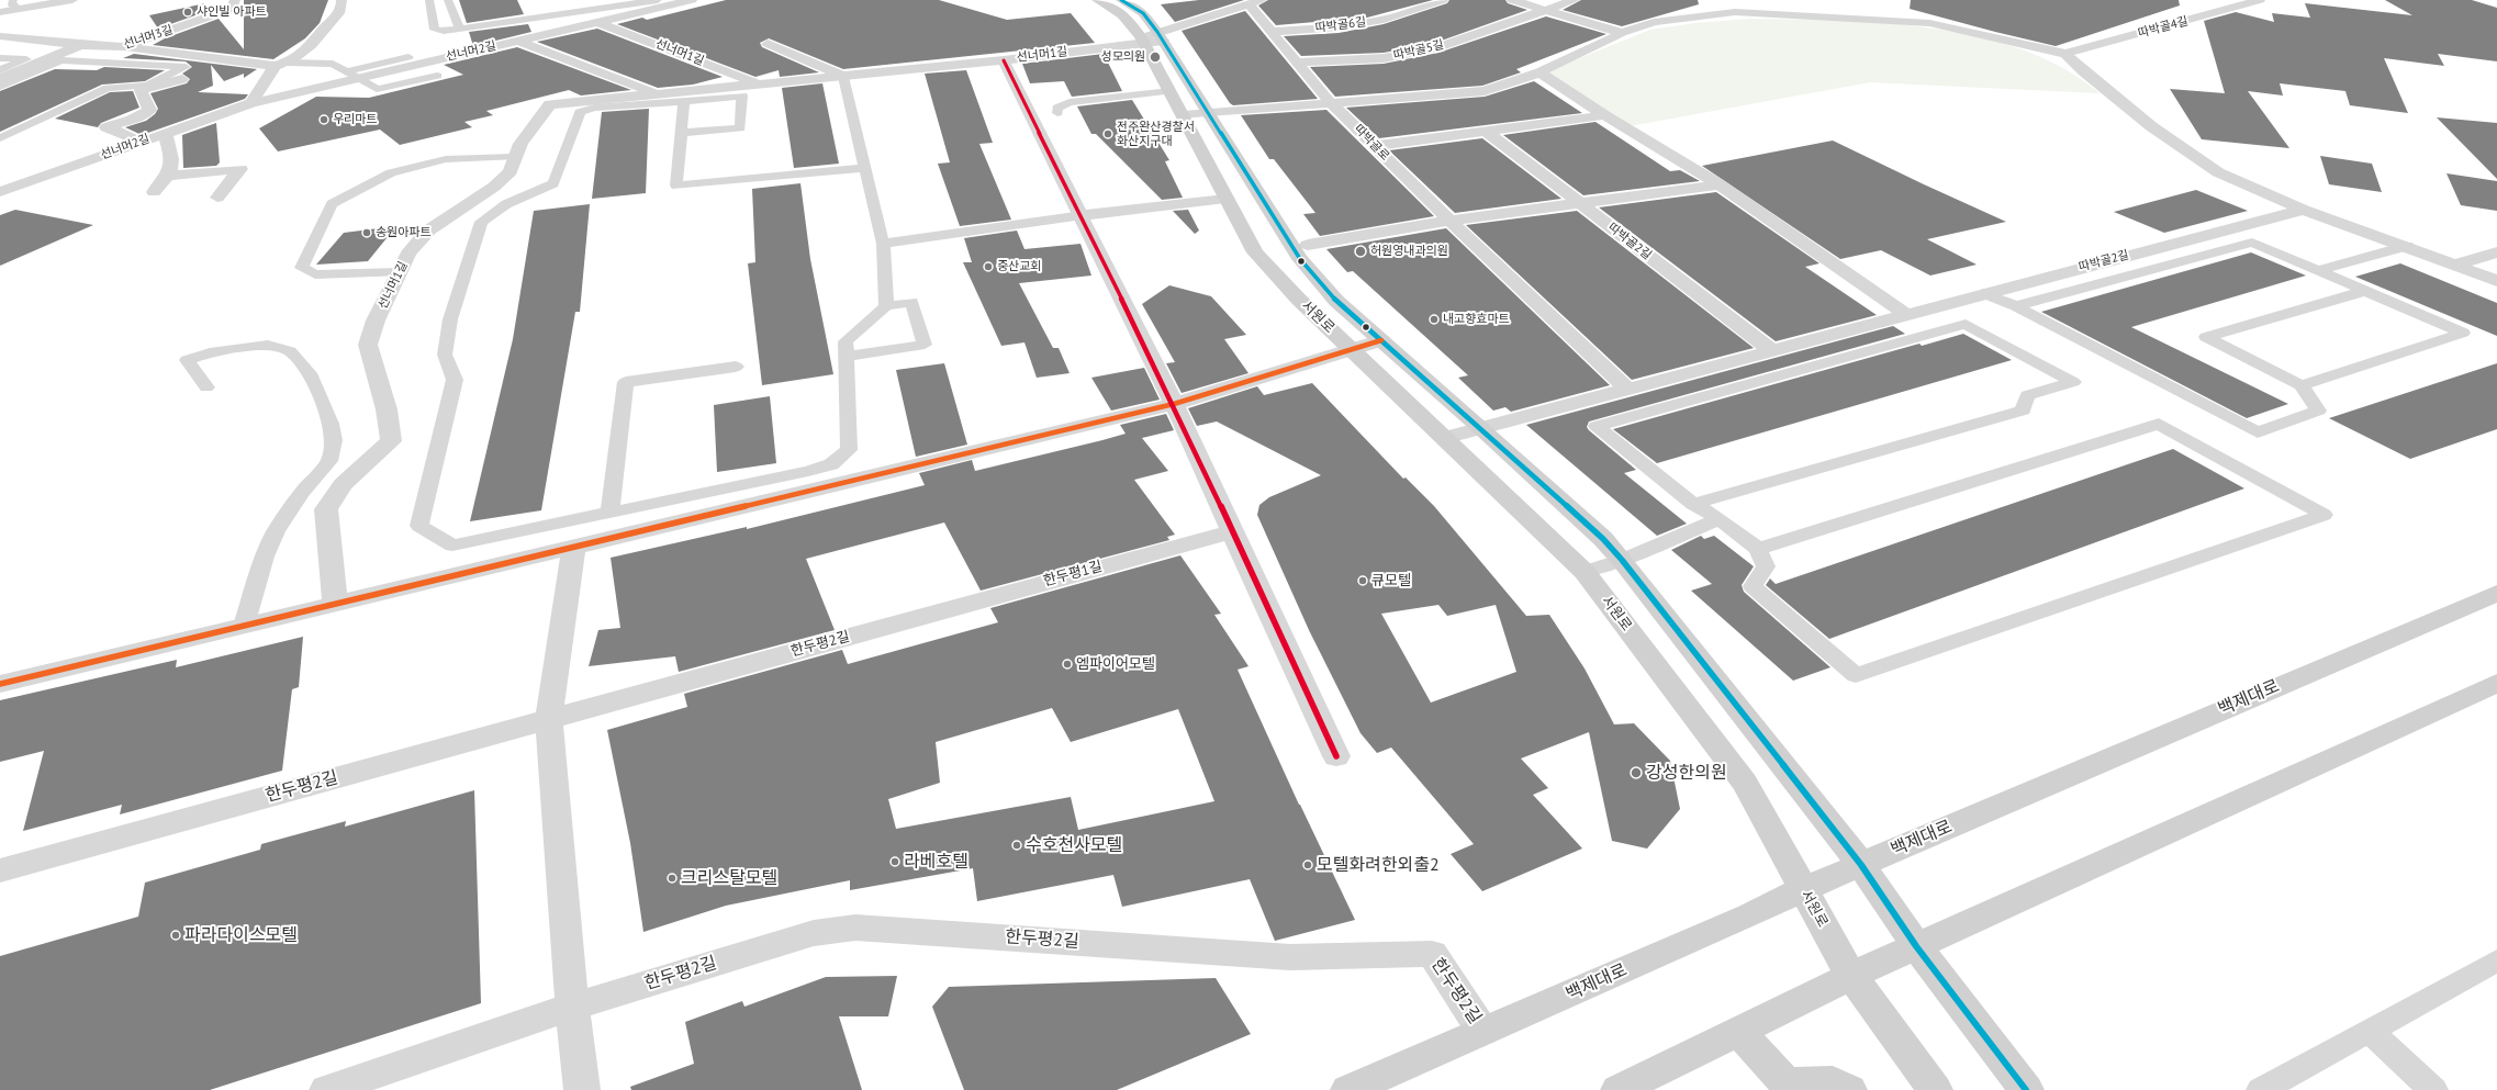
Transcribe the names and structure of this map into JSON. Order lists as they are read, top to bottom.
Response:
{
  "streets": {
    "street": [
      "따박골6길",
      "따박골4길",
      "선너머3길",
      "따박골5길",
      "선너머2길",
      "선너머1길",
      "따박골로",
      "따박골2길",
      "서원로",
      "한두평1길",
      "한두평2길",
      "백제대로"
    ]
  },
  "crossings": [
    ["따박골5길", "따박골로"],
    ["선너머2길", "선너머1길"],
    ["선너머1길", "서원로"],
    ["따박골2길", "서원로"],
    ["서원로", "백제대로"],
    ["한두평1길", "한두평2길"],
    ["한두평2길", "백제대로"]
  ],
  "places": [
    "샤인빌 아파트",
    "성모의원",
    "우리마트",
    "전주완산경찰서 화산지구대",
    "송원아파트",
    "허원영내과의원",
    "중산교회",
    "내고향효마트",
    "큐모텔",
    "엠파이어모텔",
    "강성한의원",
    "수호천사모텔",
    "라베호텔",
    "모텔화려한외출2",
    "크리스탈모텔",
    "파라다이스모텔"
  ]
}
